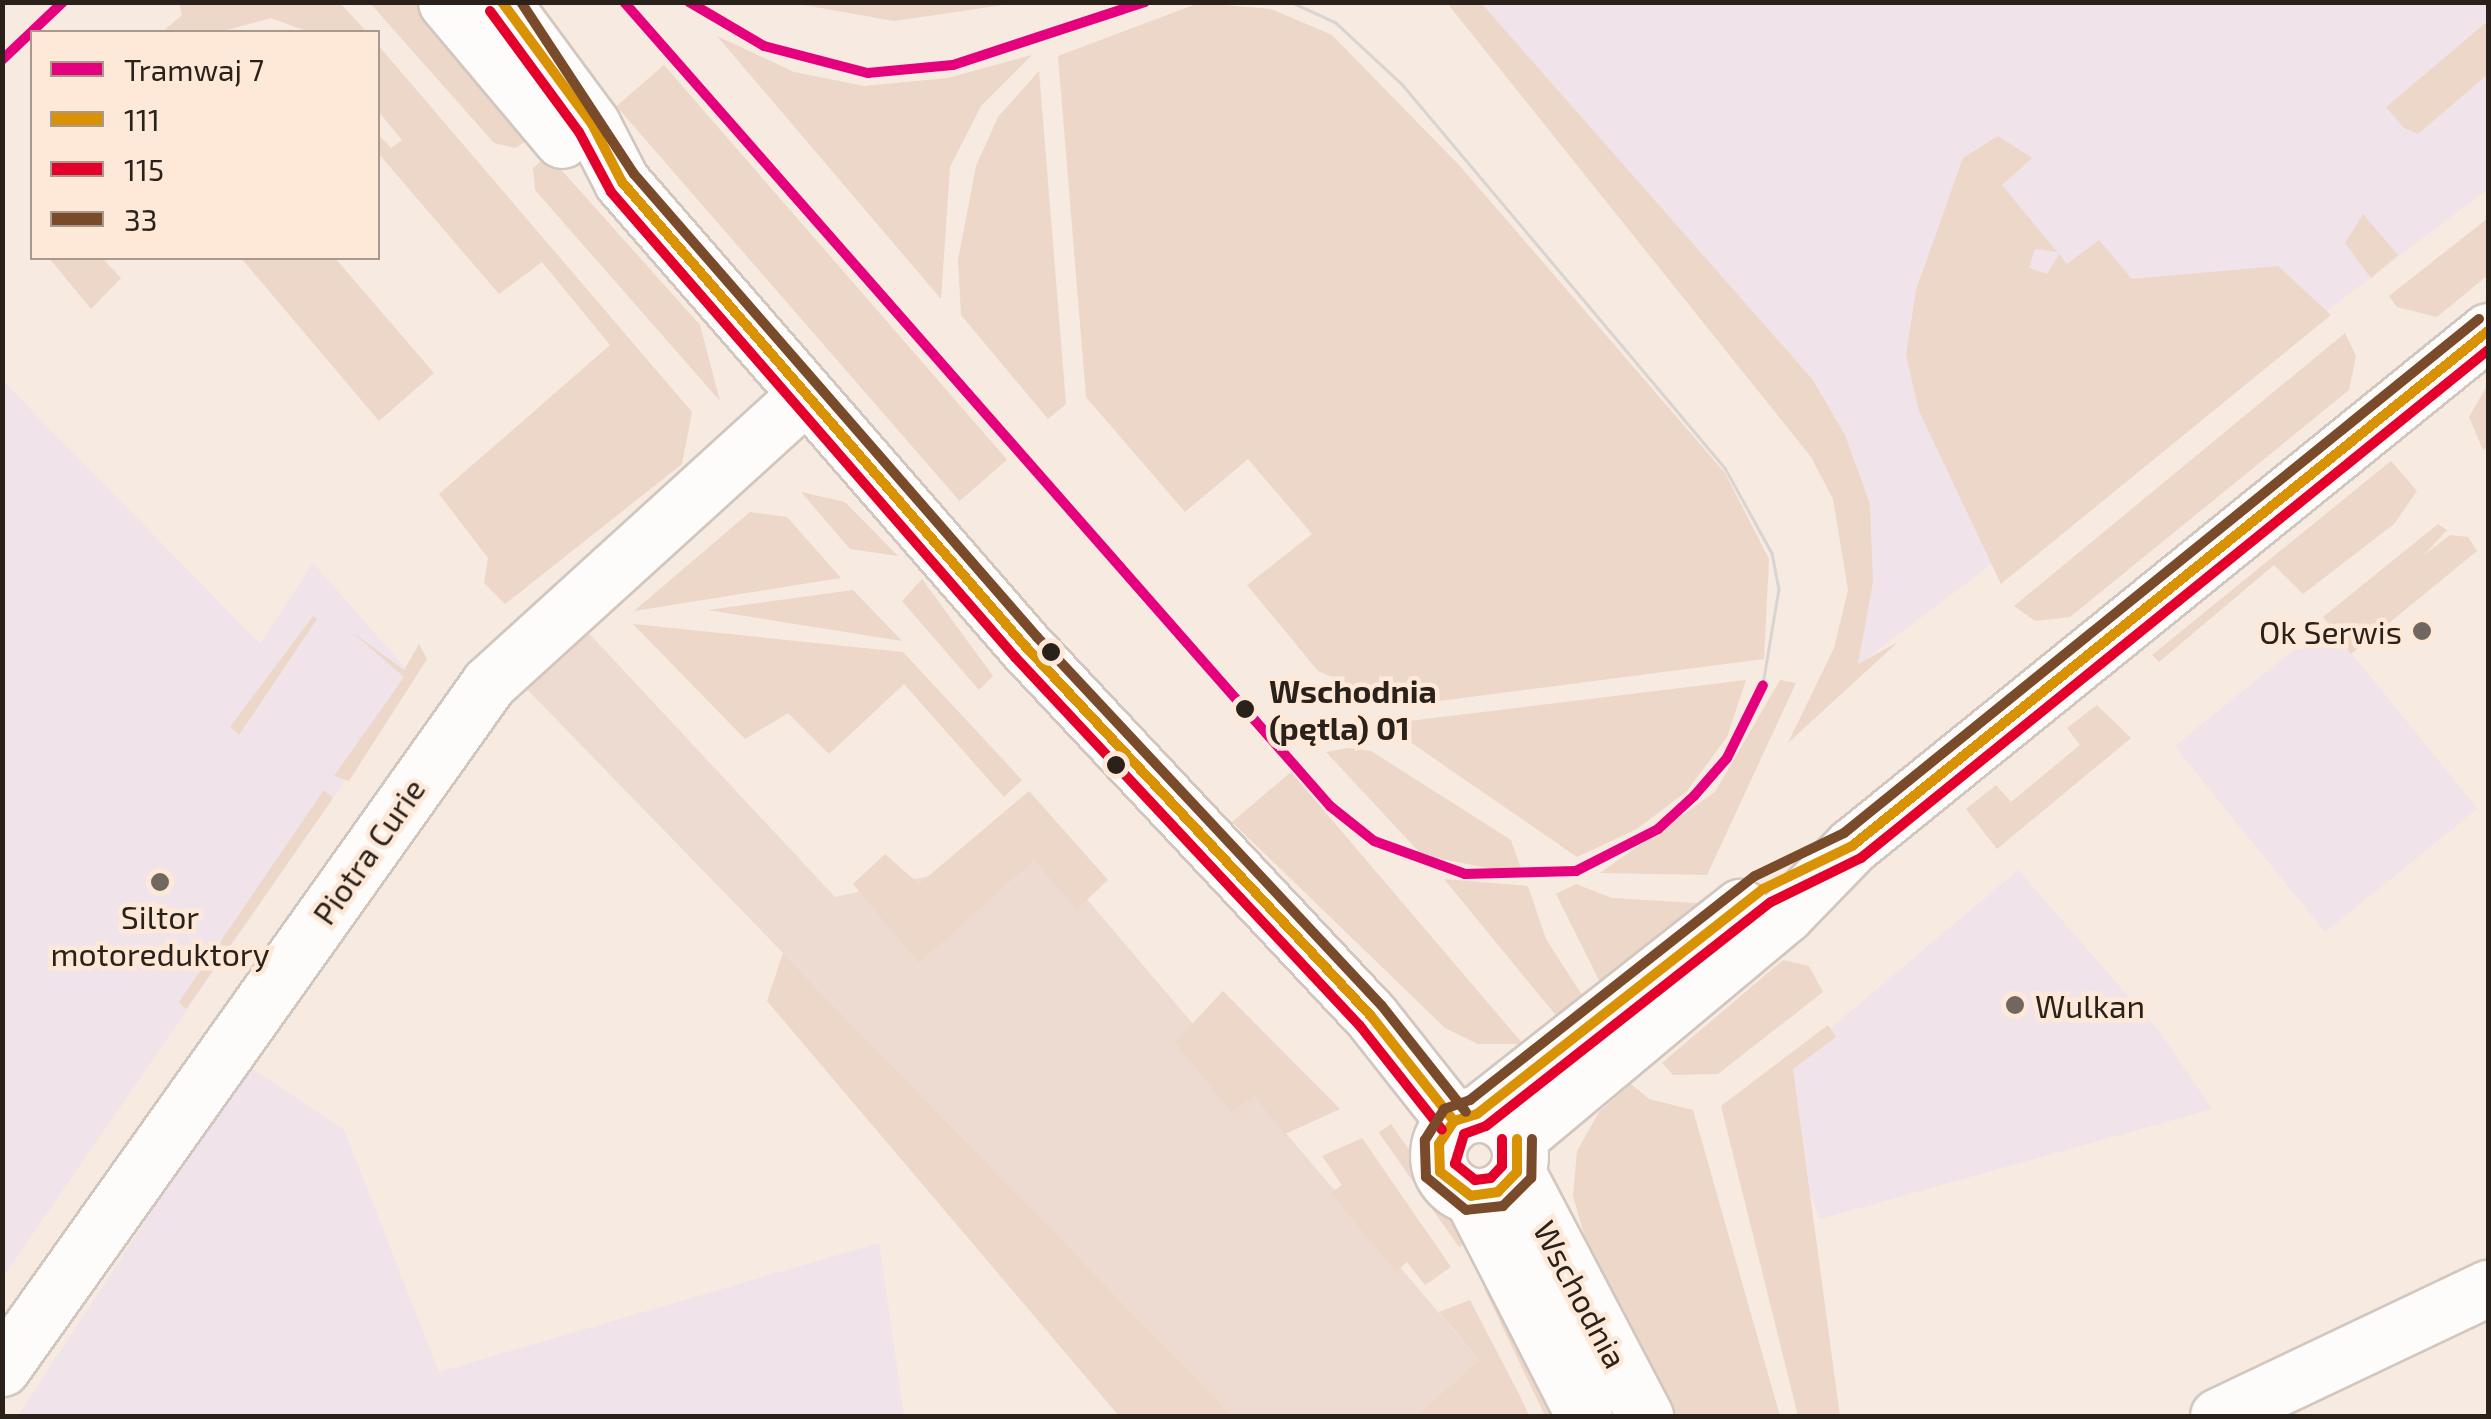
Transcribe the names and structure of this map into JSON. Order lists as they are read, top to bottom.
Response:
{
  "streets": {
    "street": ["Piotra Curie", "Wschodnia"]
  },
  "crossings": [
    ["Piotra Curie", "Wschodnia"]
  ],
  "places": [
    "Ok Serwis",
    "Wschodnia (pętla) 01",
    "Siltor motoreduktory",
    "Wulkan"
  ],
  "lines": [
    "tram line 7",
    "transit line 111",
    "transit line 33",
    "transit line 115"
  ],
  "legend": [
    "Tramwaj 7",
    "111",
    "115",
    "33"
  ]
}
